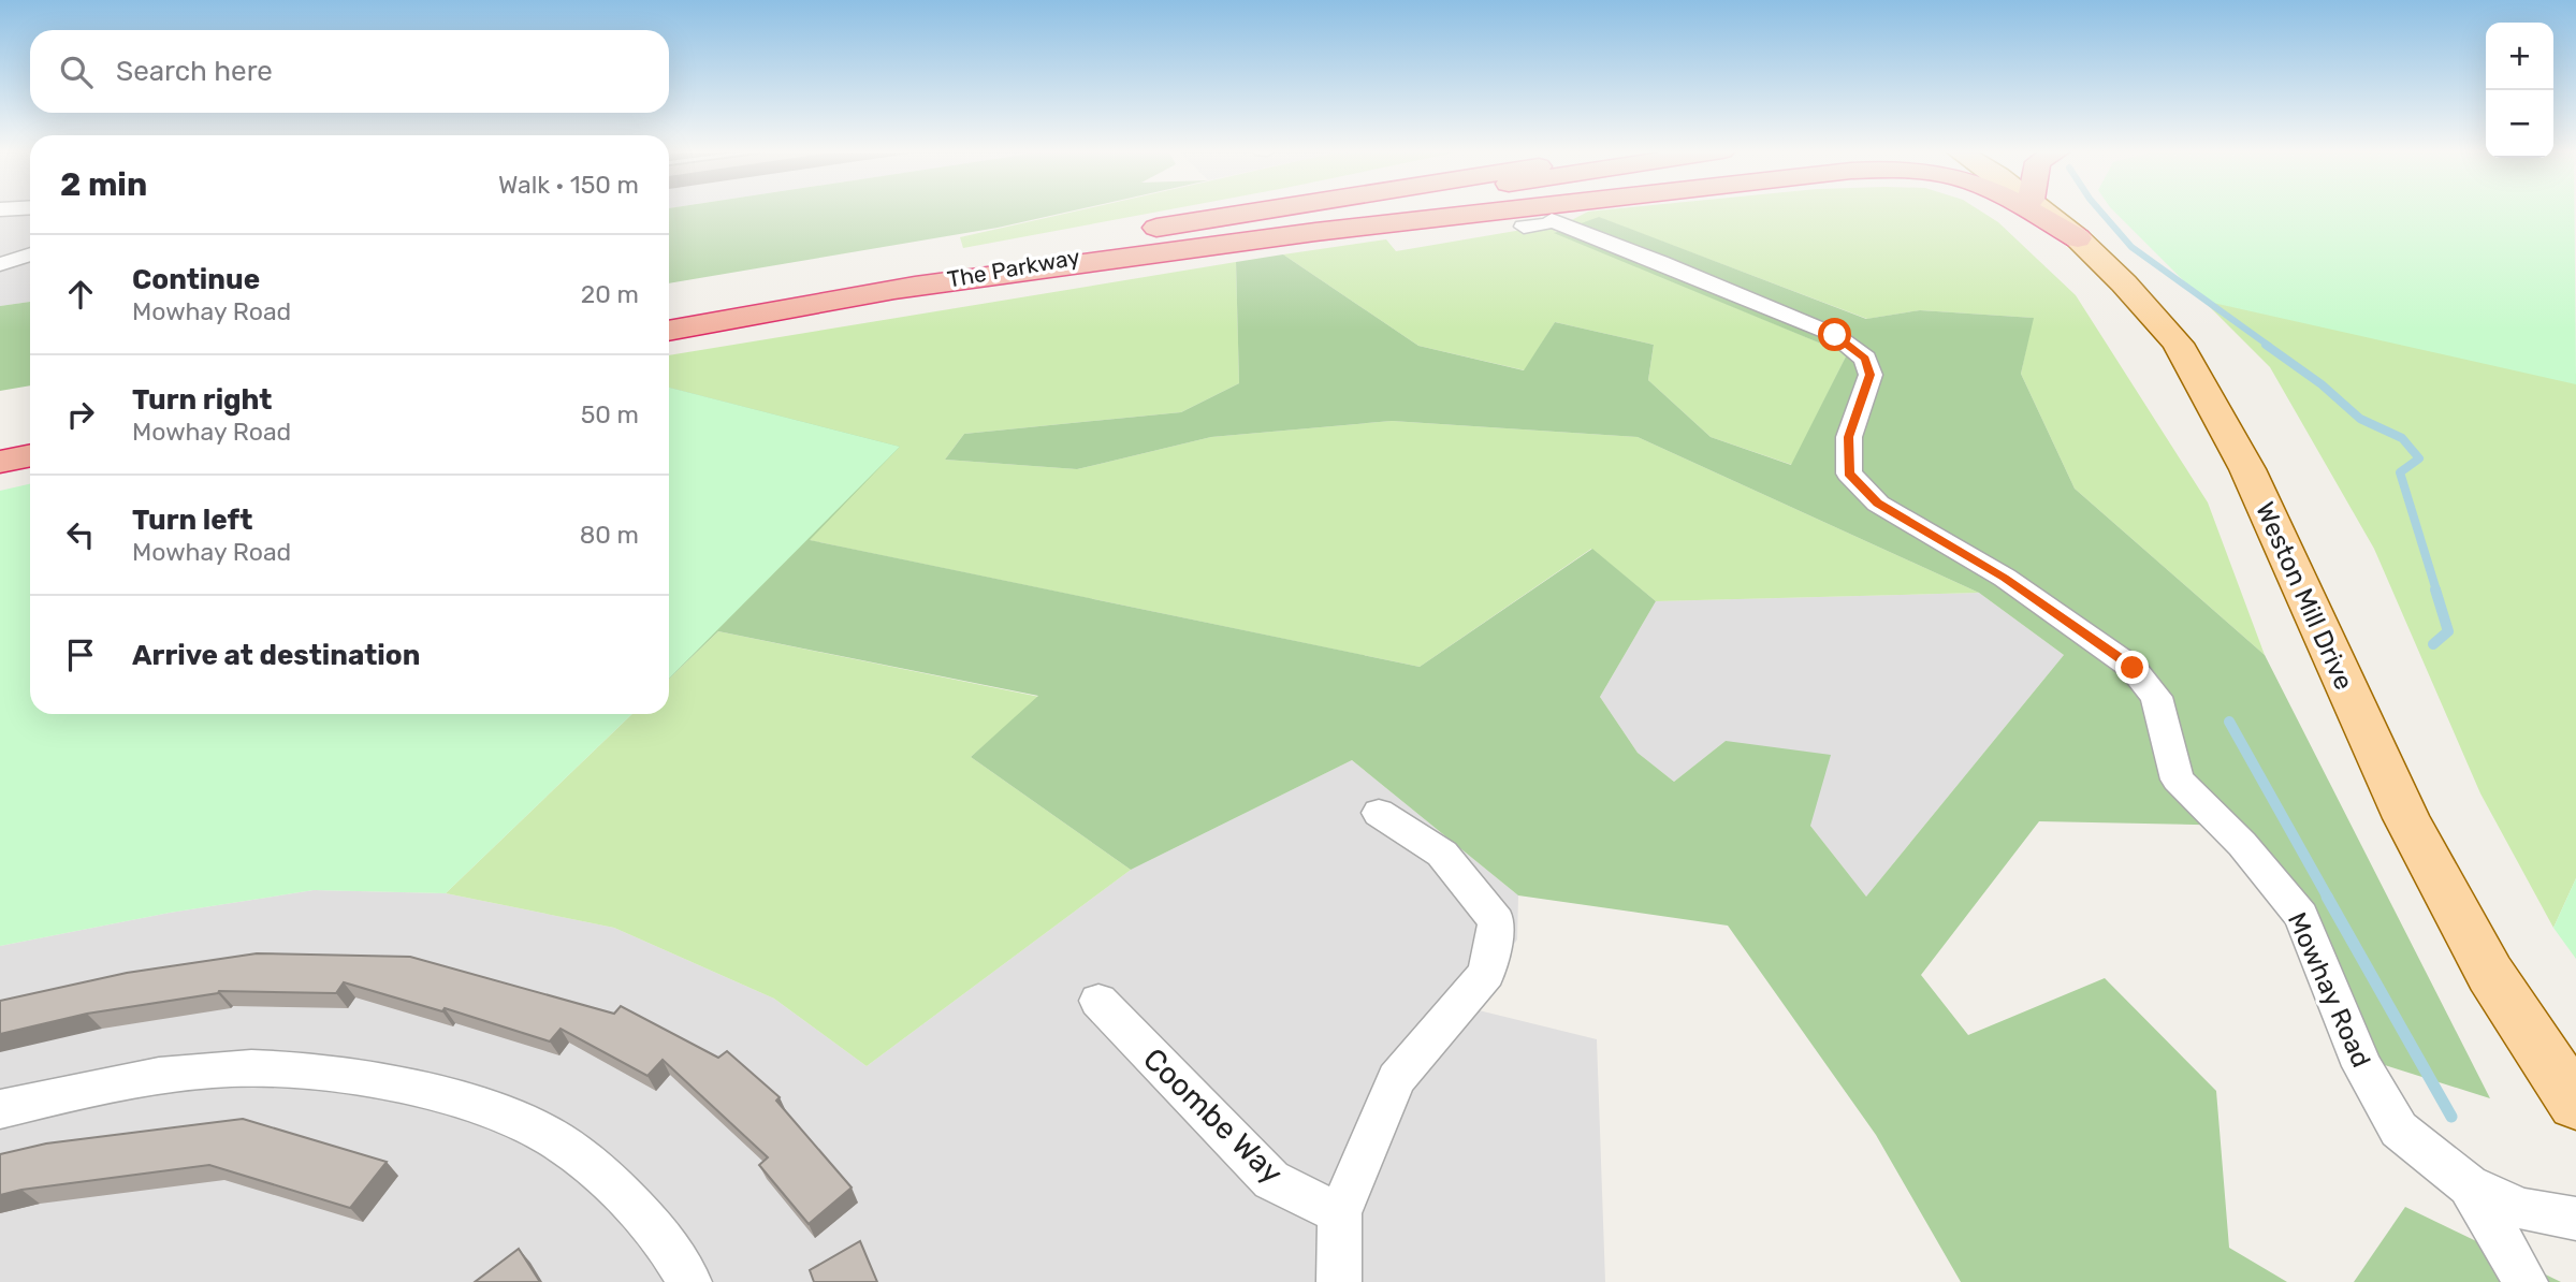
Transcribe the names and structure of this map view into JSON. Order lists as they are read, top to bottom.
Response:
{
  "streets": {
    "highway": ["The Parkway"],
    "main road": ["Weston Mill Drive"],
    "street": ["Mowhay Road", "Coombe Way"]
  },
  "page": {
    "map_buttons": ["+", "−"],
    "search": "Search here",
    "heading": ["2 min", "Walk · 150 m"],
    "list": [
      ["Continue", "Mowhay Road", "20 m"],
      ["Turn right", "Mowhay Road", "50 m"],
      ["Turn left", "Mowhay Road", "80 m"],
      "Arrive at destination"
    ]
  }
}
